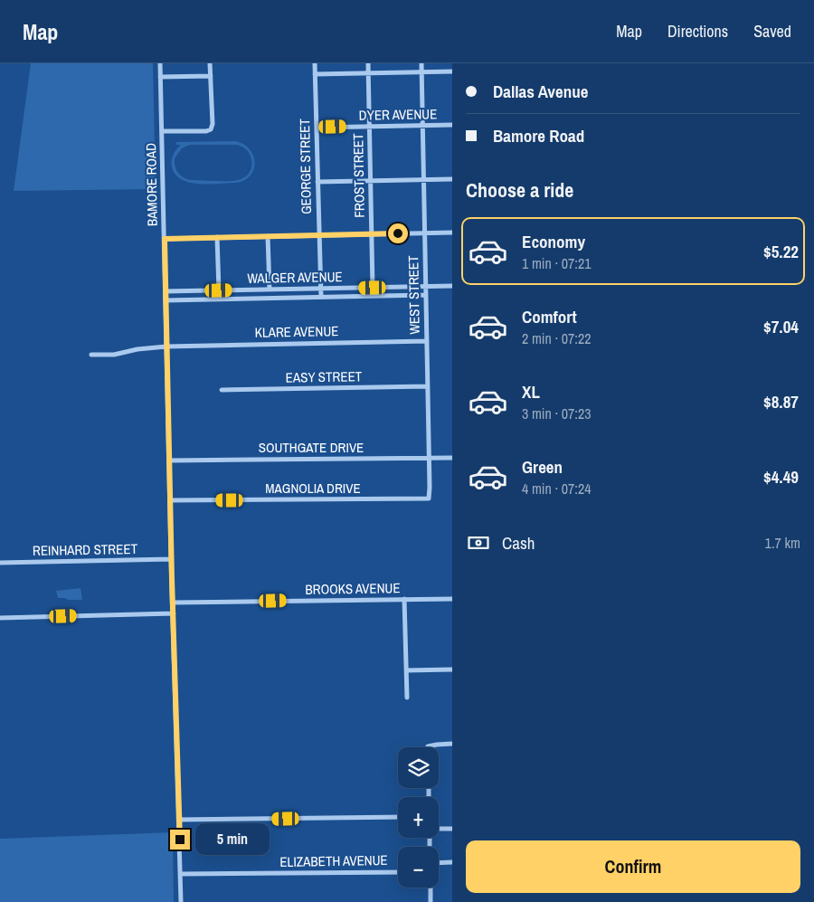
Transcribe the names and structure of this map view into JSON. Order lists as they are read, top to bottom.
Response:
{
  "streets": {
    "street": [
      "DYER AVENUE",
      "GEORGE STREET",
      "FROST STREET",
      "BAMORE ROAD",
      "WALGER AVENUE",
      "WEST STREET",
      "KLARE AVENUE",
      "EASY STREET",
      "SOUTHGATE DRIVE",
      "MAGNOLIA DRIVE",
      "REINHARD STREET",
      "BROOKS AVENUE",
      "ELIZABETH AVENUE"
    ]
  },
  "crossings": [
    ["DYER AVENUE", "GEORGE STREET"],
    ["DYER AVENUE", "FROST STREET"],
    ["DYER AVENUE", "WEST STREET"],
    ["GEORGE STREET", "WALGER AVENUE"],
    ["FROST STREET", "WALGER AVENUE"],
    ["BAMORE ROAD", "WALGER AVENUE"],
    ["BAMORE ROAD", "KLARE AVENUE"],
    ["BAMORE ROAD", "SOUTHGATE DRIVE"],
    ["BAMORE ROAD", "MAGNOLIA DRIVE"],
    ["BAMORE ROAD", "REINHARD STREET"],
    ["BAMORE ROAD", "BROOKS AVENUE"],
    ["BAMORE ROAD", "ELIZABETH AVENUE"],
    ["WALGER AVENUE", "WEST STREET"],
    ["WEST STREET", "KLARE AVENUE"],
    ["WEST STREET", "EASY STREET"],
    ["WEST STREET", "SOUTHGATE DRIVE"],
    ["WEST STREET", "MAGNOLIA DRIVE"]
  ],
  "page": {
    "header": "Map",
    "nav": ["Map", "Directions", "Saved"],
    "banner": ["Dallas Avenue", "Bamore Road"],
    "heading": "Choose a ride",
    "list": [
      {
        "name": "Economy",
        "note": "1 min · 07:21",
        "value": "$5.22"
      },
      {
        "name": "Comfort",
        "note": "2 min · 07:22",
        "value": "$7.04"
      },
      {
        "name": "XL",
        "note": "3 min · 07:23",
        "value": "$8.87"
      },
      {
        "name": "Green",
        "note": "4 min · 07:24",
        "value": "$4.49"
      }
    ],
    "pay": ["Cash", "1.7 km"],
    "map_buttons": ["+", "−"],
    "bubble": "5 min",
    "buttons": "Confirm"
  }
}
